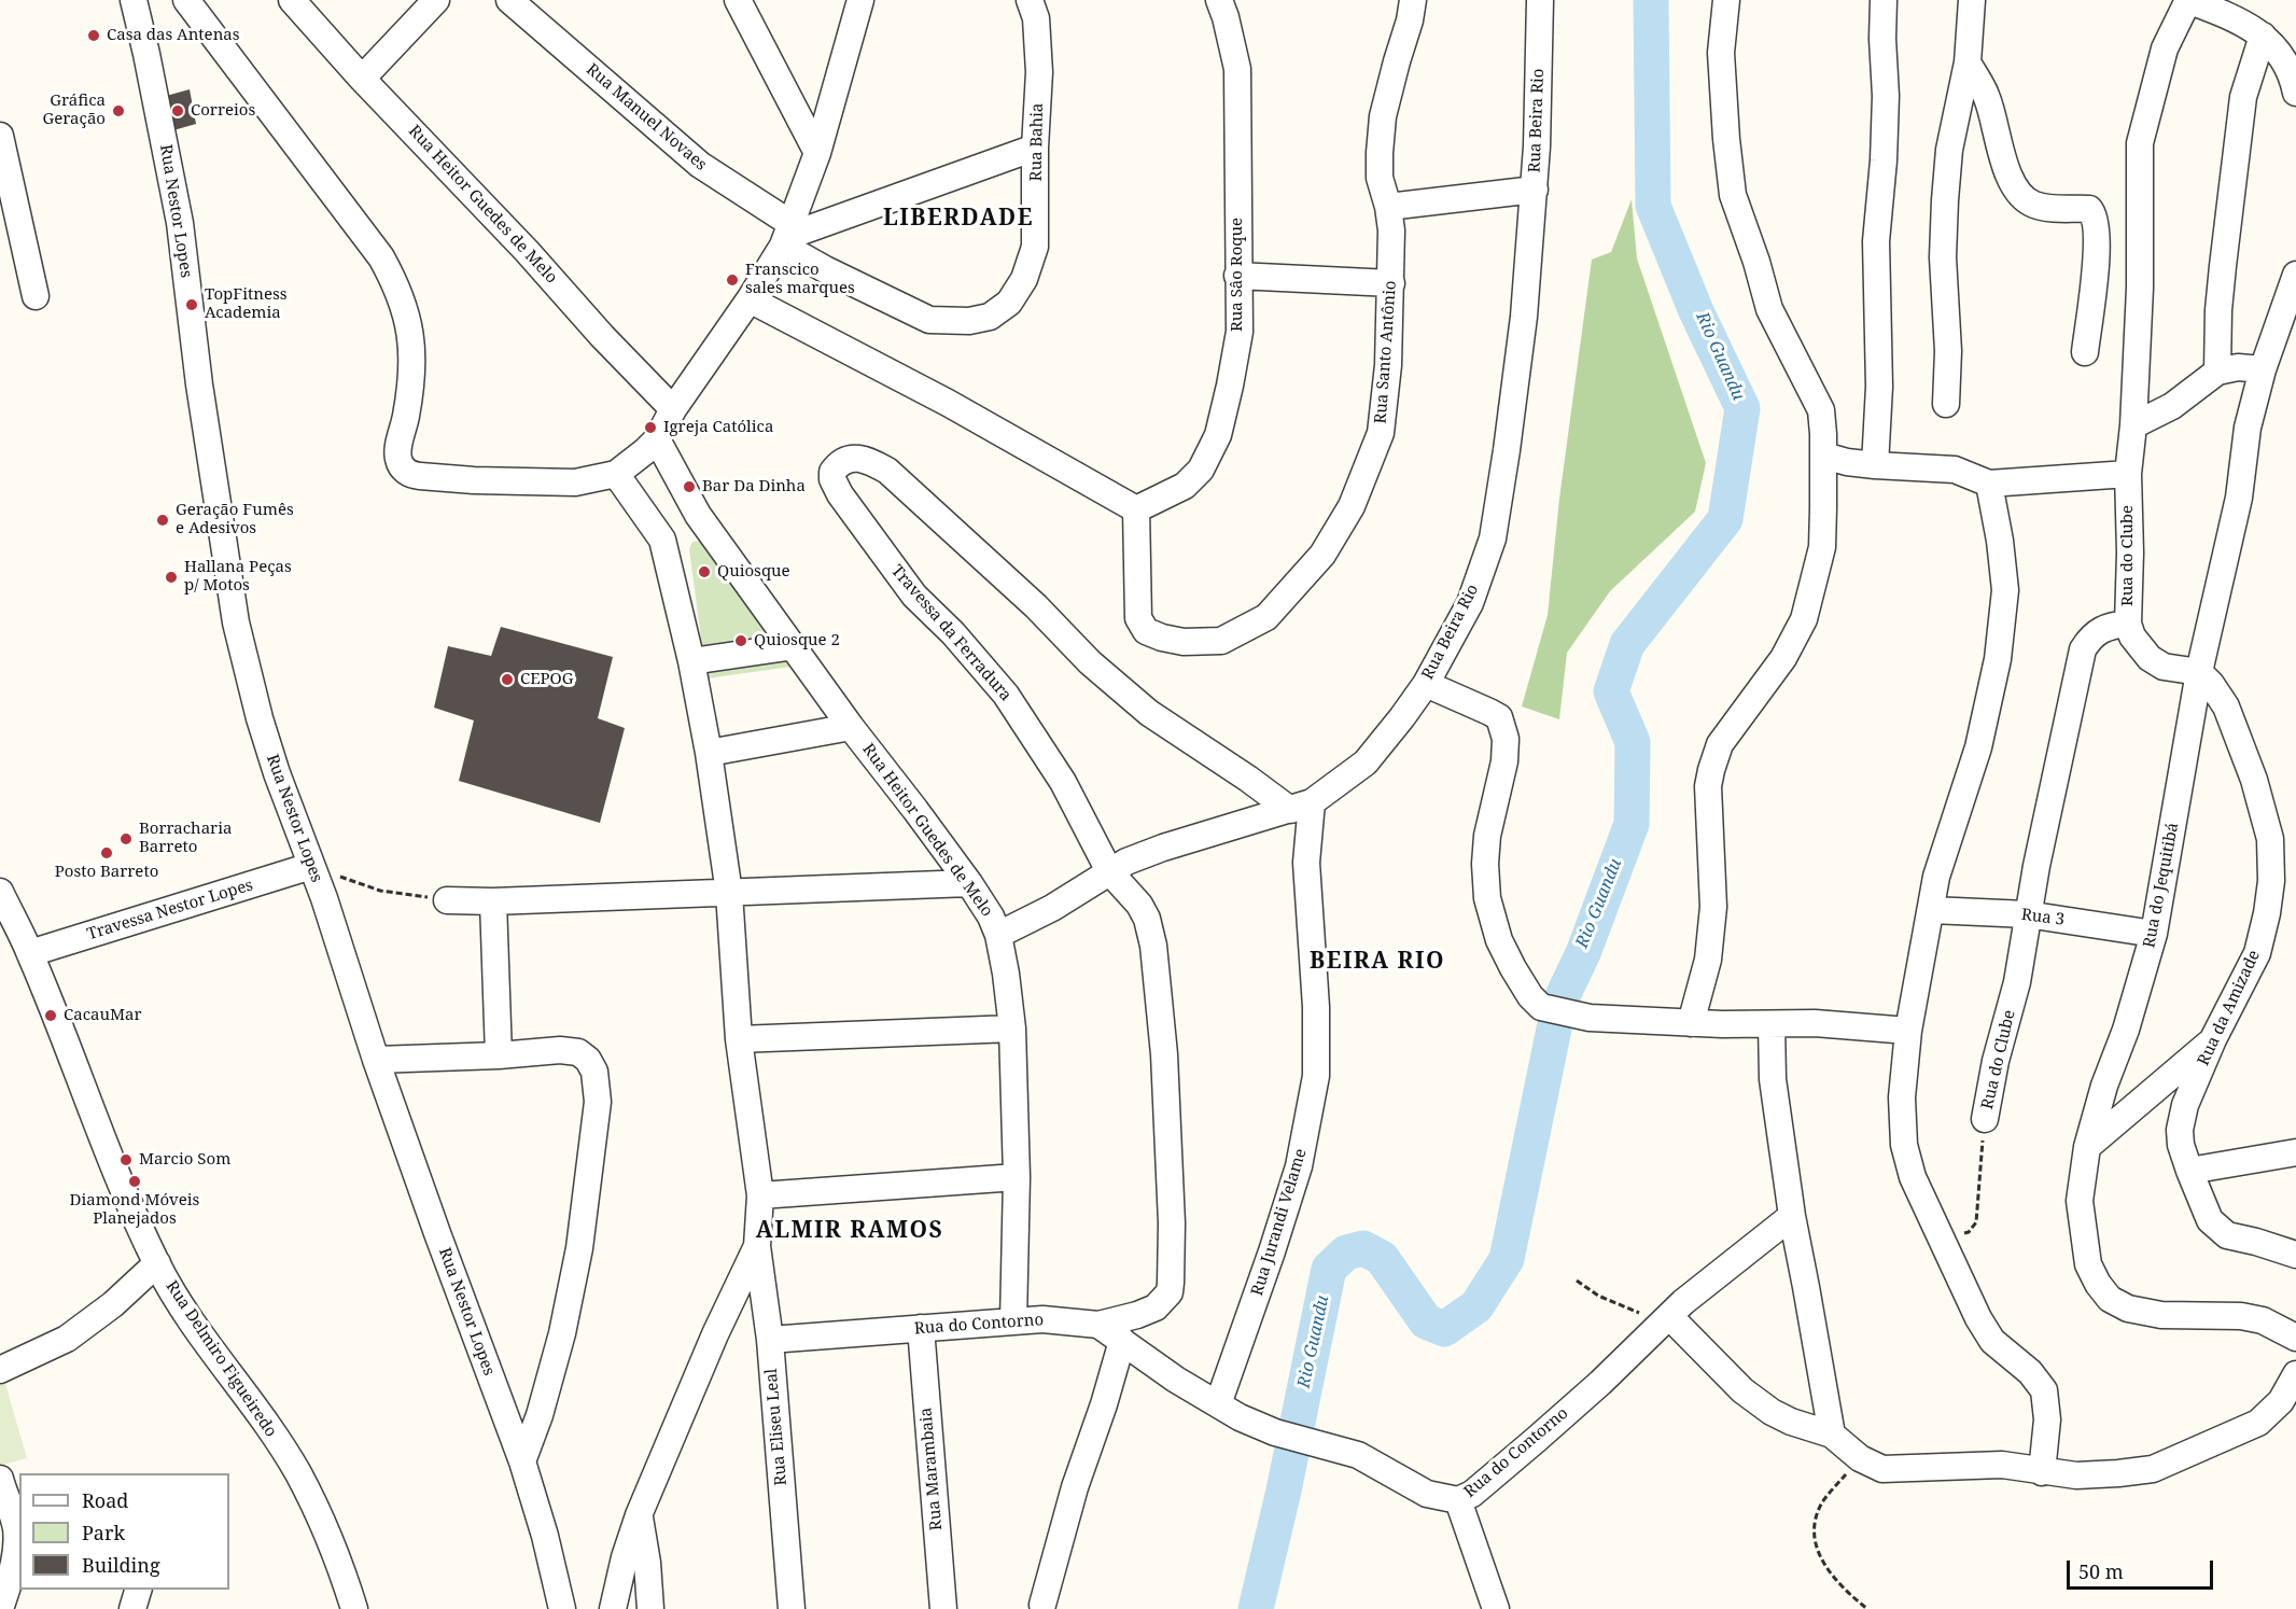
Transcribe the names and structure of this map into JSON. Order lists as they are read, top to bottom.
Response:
{
  "streets": {
    "street": [
      "Rua Manuel Novaes",
      "Rua Beira Rio",
      "Rua Bahia",
      "Rua Heitor Guedes de Melo",
      "Rua Nestor Lopes",
      "Rua Sâo Roque",
      "Rua Santo Antônio",
      "Rua do Clube",
      "Travessa da Ferradura",
      "Rua do Jequitibá",
      "Travessa Nestor Lopes",
      "Rua 3",
      "Rua da Amizade",
      "Rua Jurandi Velame",
      "Rua do Contorno",
      "Rua Delmiro Figueiredo",
      "Rua Eliseu Leal",
      "Rua Marambaia"
    ]
  },
  "crossings": [
    ["Rua Manuel Novaes", "Rua Bahia"],
    ["Rua Beira Rio", "Rua Heitor Guedes de Melo"],
    ["Rua Beira Rio", "Travessa da Ferradura"],
    ["Rua Beira Rio", "Rua Jurandi Velame"],
    ["Rua Heitor Guedes de Melo", "Rua do Contorno"],
    ["Rua Nestor Lopes", "Travessa Nestor Lopes"],
    ["Rua Sâo Roque", "Rua Santo Antônio"],
    ["Rua do Clube", "Rua 3"],
    ["Travessa da Ferradura", "Rua Jurandi Velame"],
    ["Travessa da Ferradura", "Rua do Contorno"],
    ["Rua do Jequitibá", "Rua 3"],
    ["Rua do Jequitibá", "Rua da Amizade"],
    ["Travessa Nestor Lopes", "Rua Delmiro Figueiredo"],
    ["Rua Jurandi Velame", "Rua do Contorno"],
    ["Rua do Contorno", "Rua Eliseu Leal"],
    ["Rua do Contorno", "Rua Marambaia"]
  ],
  "districts": ["LIBERDADE", "BEIRA RIO", "ALMIR RAMOS"],
  "water": ["Rio Guandu"],
  "places": [
    "Casa das Antenas",
    "Gráfica Geração",
    "Correios",
    "Franscico sales marques",
    "TopFitness Academia",
    "Igreja Católica",
    "Bar Da Dinha",
    "Geração Fumês e Adesivos",
    "Quiosque",
    "Hallana Peças p/ Motos",
    "Quiosque 2",
    "CEPOG",
    "Borracharia Barreto",
    "Posto Barreto",
    "CacauMar",
    "Marcio Som",
    "Diamond Móveis Planejados"
  ],
  "legend": ["Road", "Park", "Building"],
  "scale_bar": "50 m"
}
